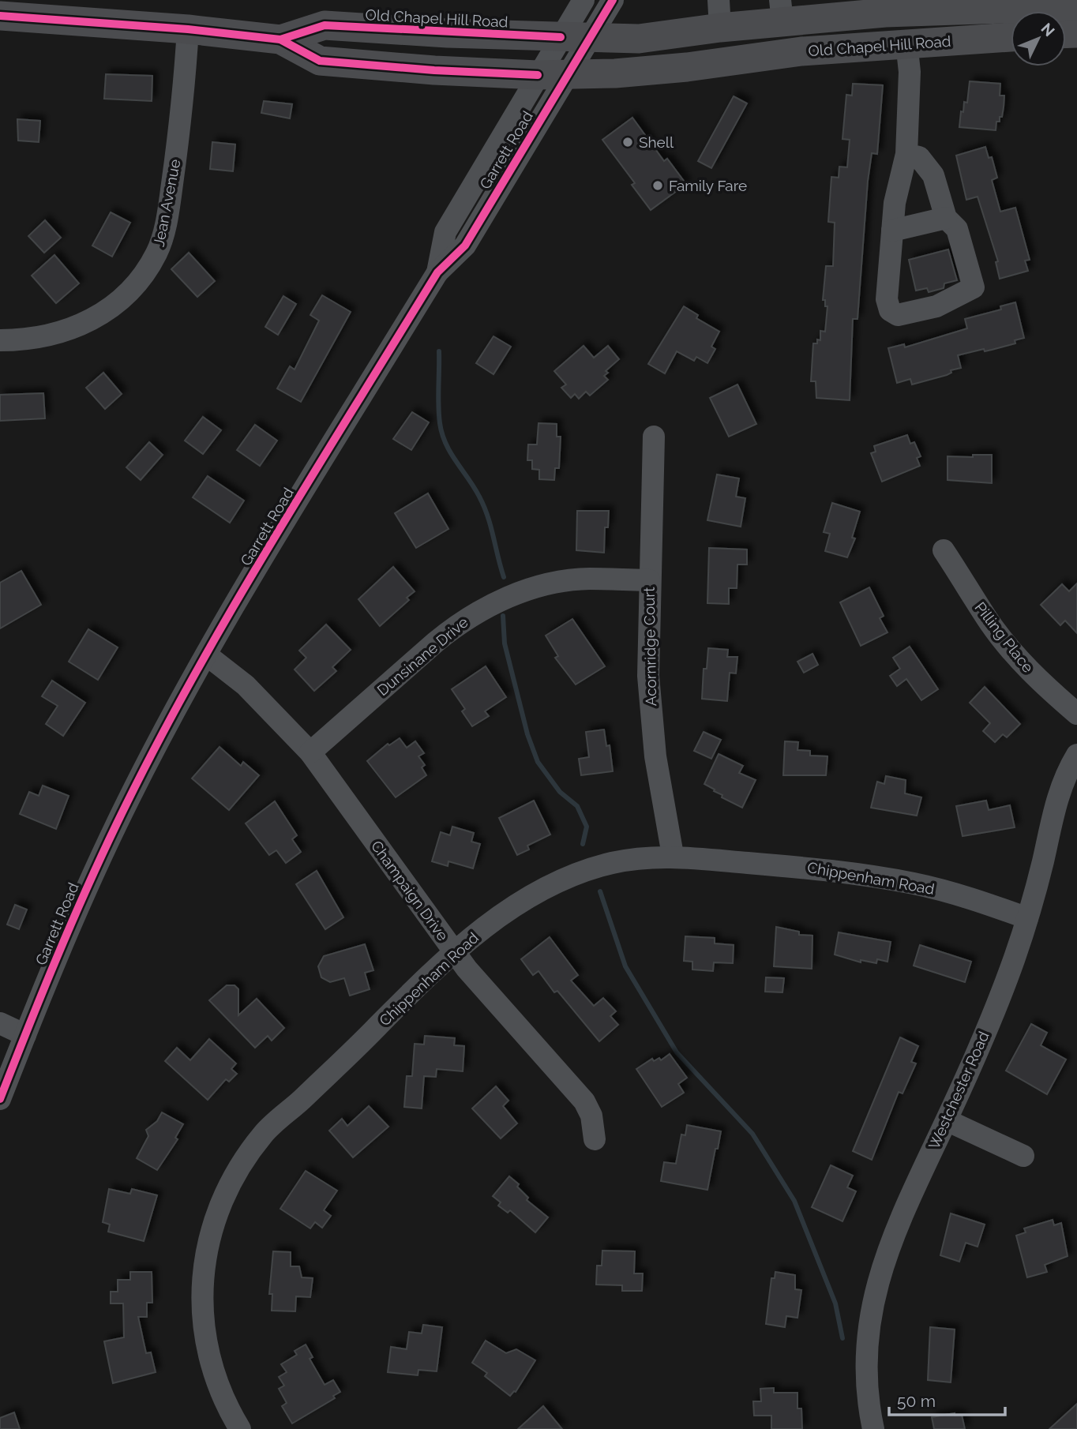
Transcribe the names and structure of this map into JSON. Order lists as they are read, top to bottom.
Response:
{
  "streets": {
    "main road": ["Old Chapel Hill Road"],
    "street": [
      "Garrett Road",
      "Jean Avenue",
      "Pilling Place",
      "Acornridge Court",
      "Dunsinane Drive",
      "Chippenham Road",
      "Champaign Drive",
      "Westchester Road"
    ]
  },
  "crossings": [
    ["Old Chapel Hill Road", "Garrett Road"],
    ["Old Chapel Hill Road", "Jean Avenue"],
    ["Garrett Road", "Champaign Drive"],
    ["Acornridge Court", "Dunsinane Drive"],
    ["Acornridge Court", "Chippenham Road"],
    ["Dunsinane Drive", "Champaign Drive"],
    ["Chippenham Road", "Champaign Drive"],
    ["Chippenham Road", "Westchester Road"]
  ],
  "places": ["Shell", "Family Fare"],
  "scale_bar": "50 m",
  "north": "top right"
}
